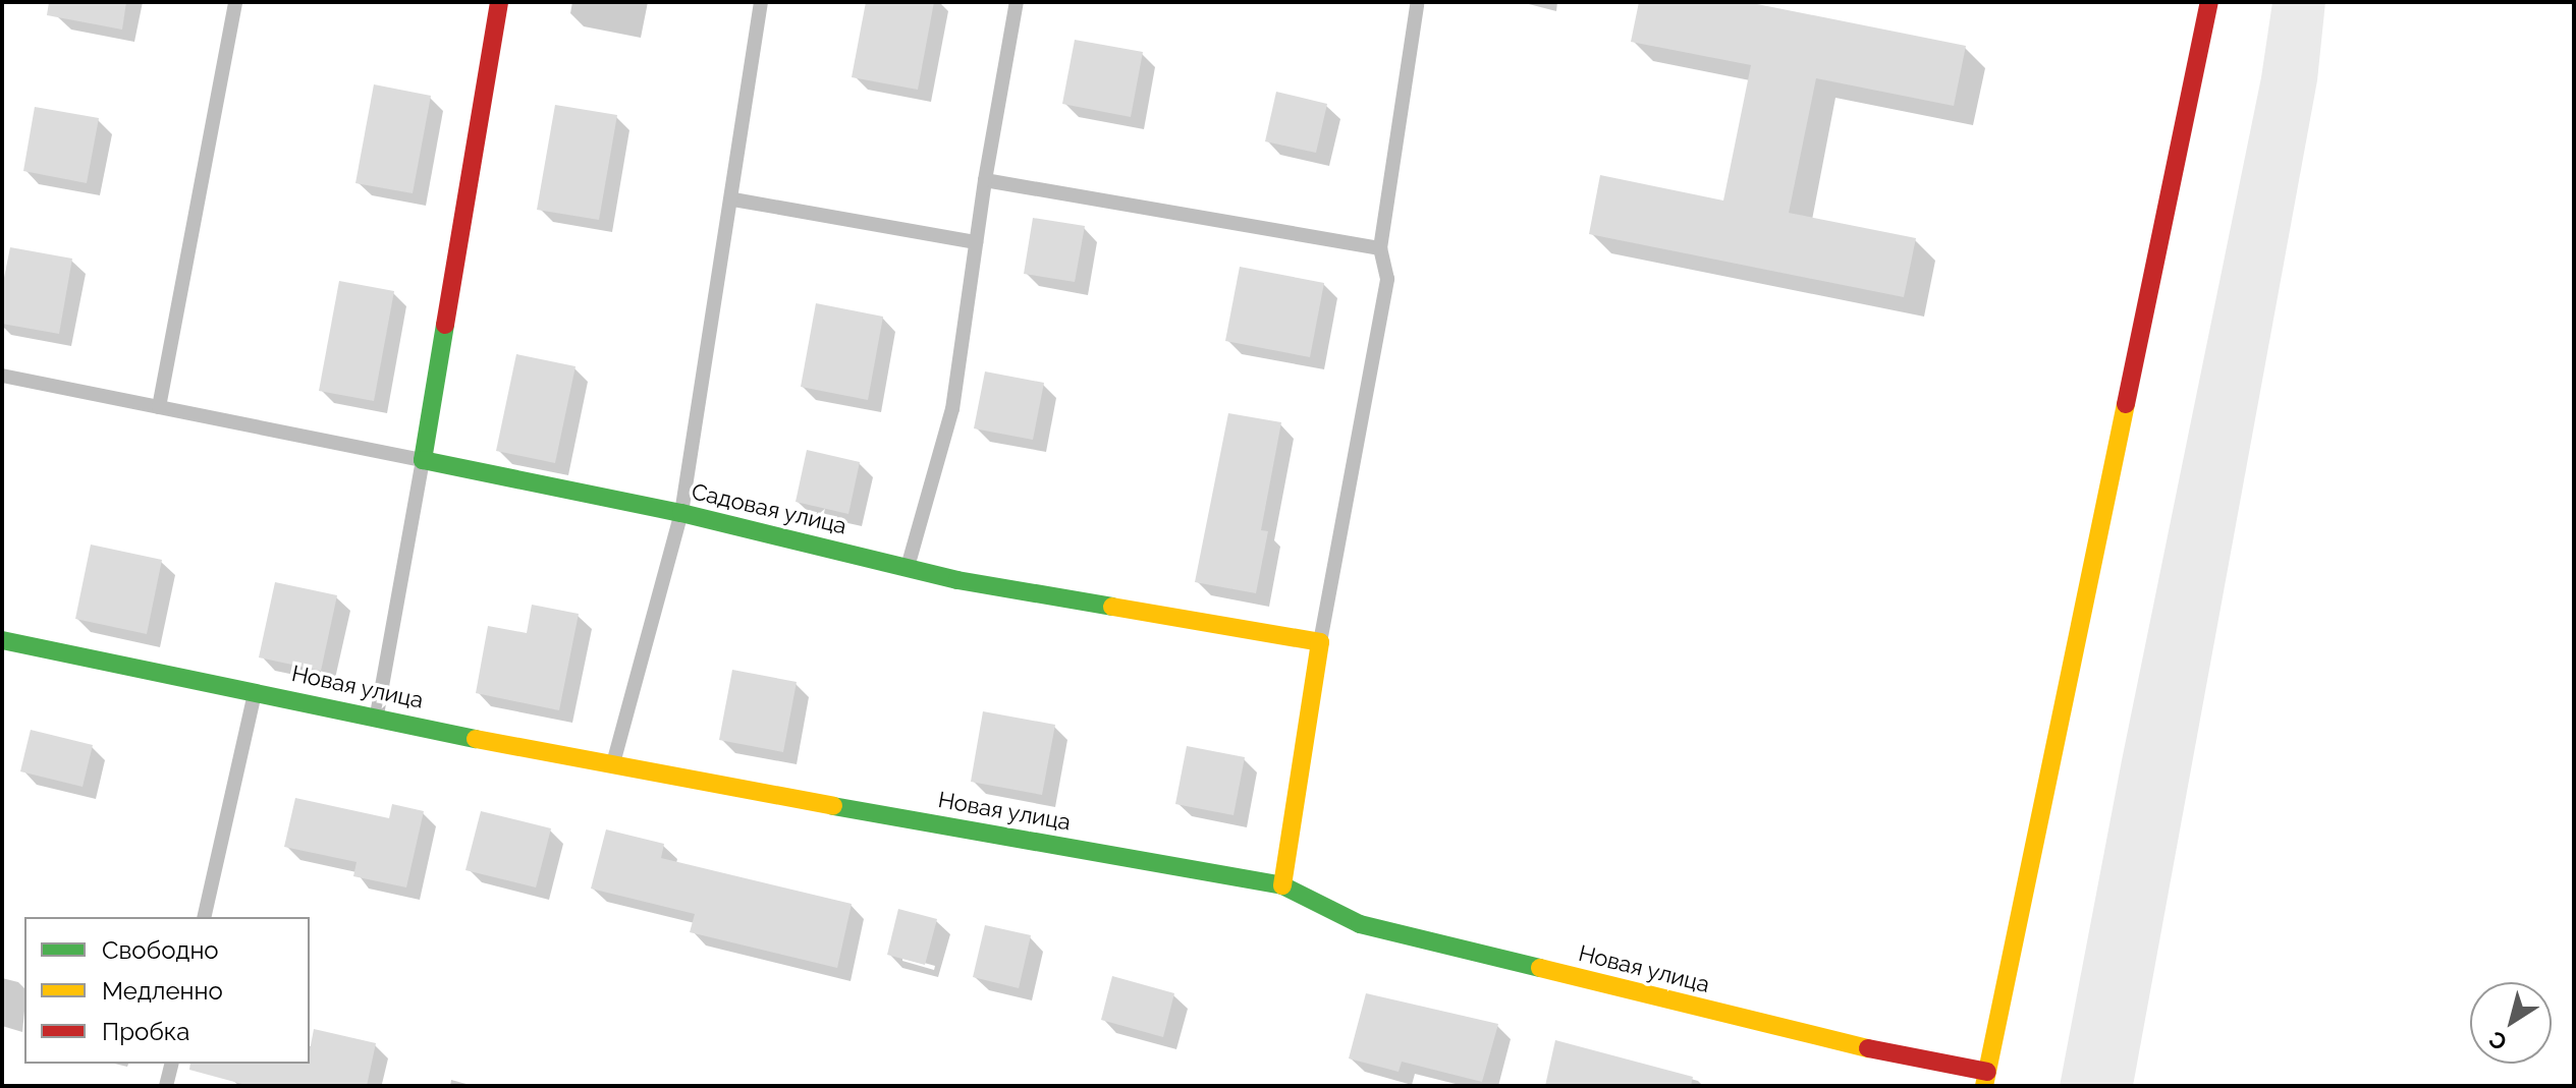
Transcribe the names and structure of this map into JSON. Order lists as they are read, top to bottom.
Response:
{
  "streets": {
    "street": ["Садовая улица", "Новая улица"]
  },
  "legend": ["Свободно", "Медленно", "Пробка"],
  "north": "bottom left"
}
